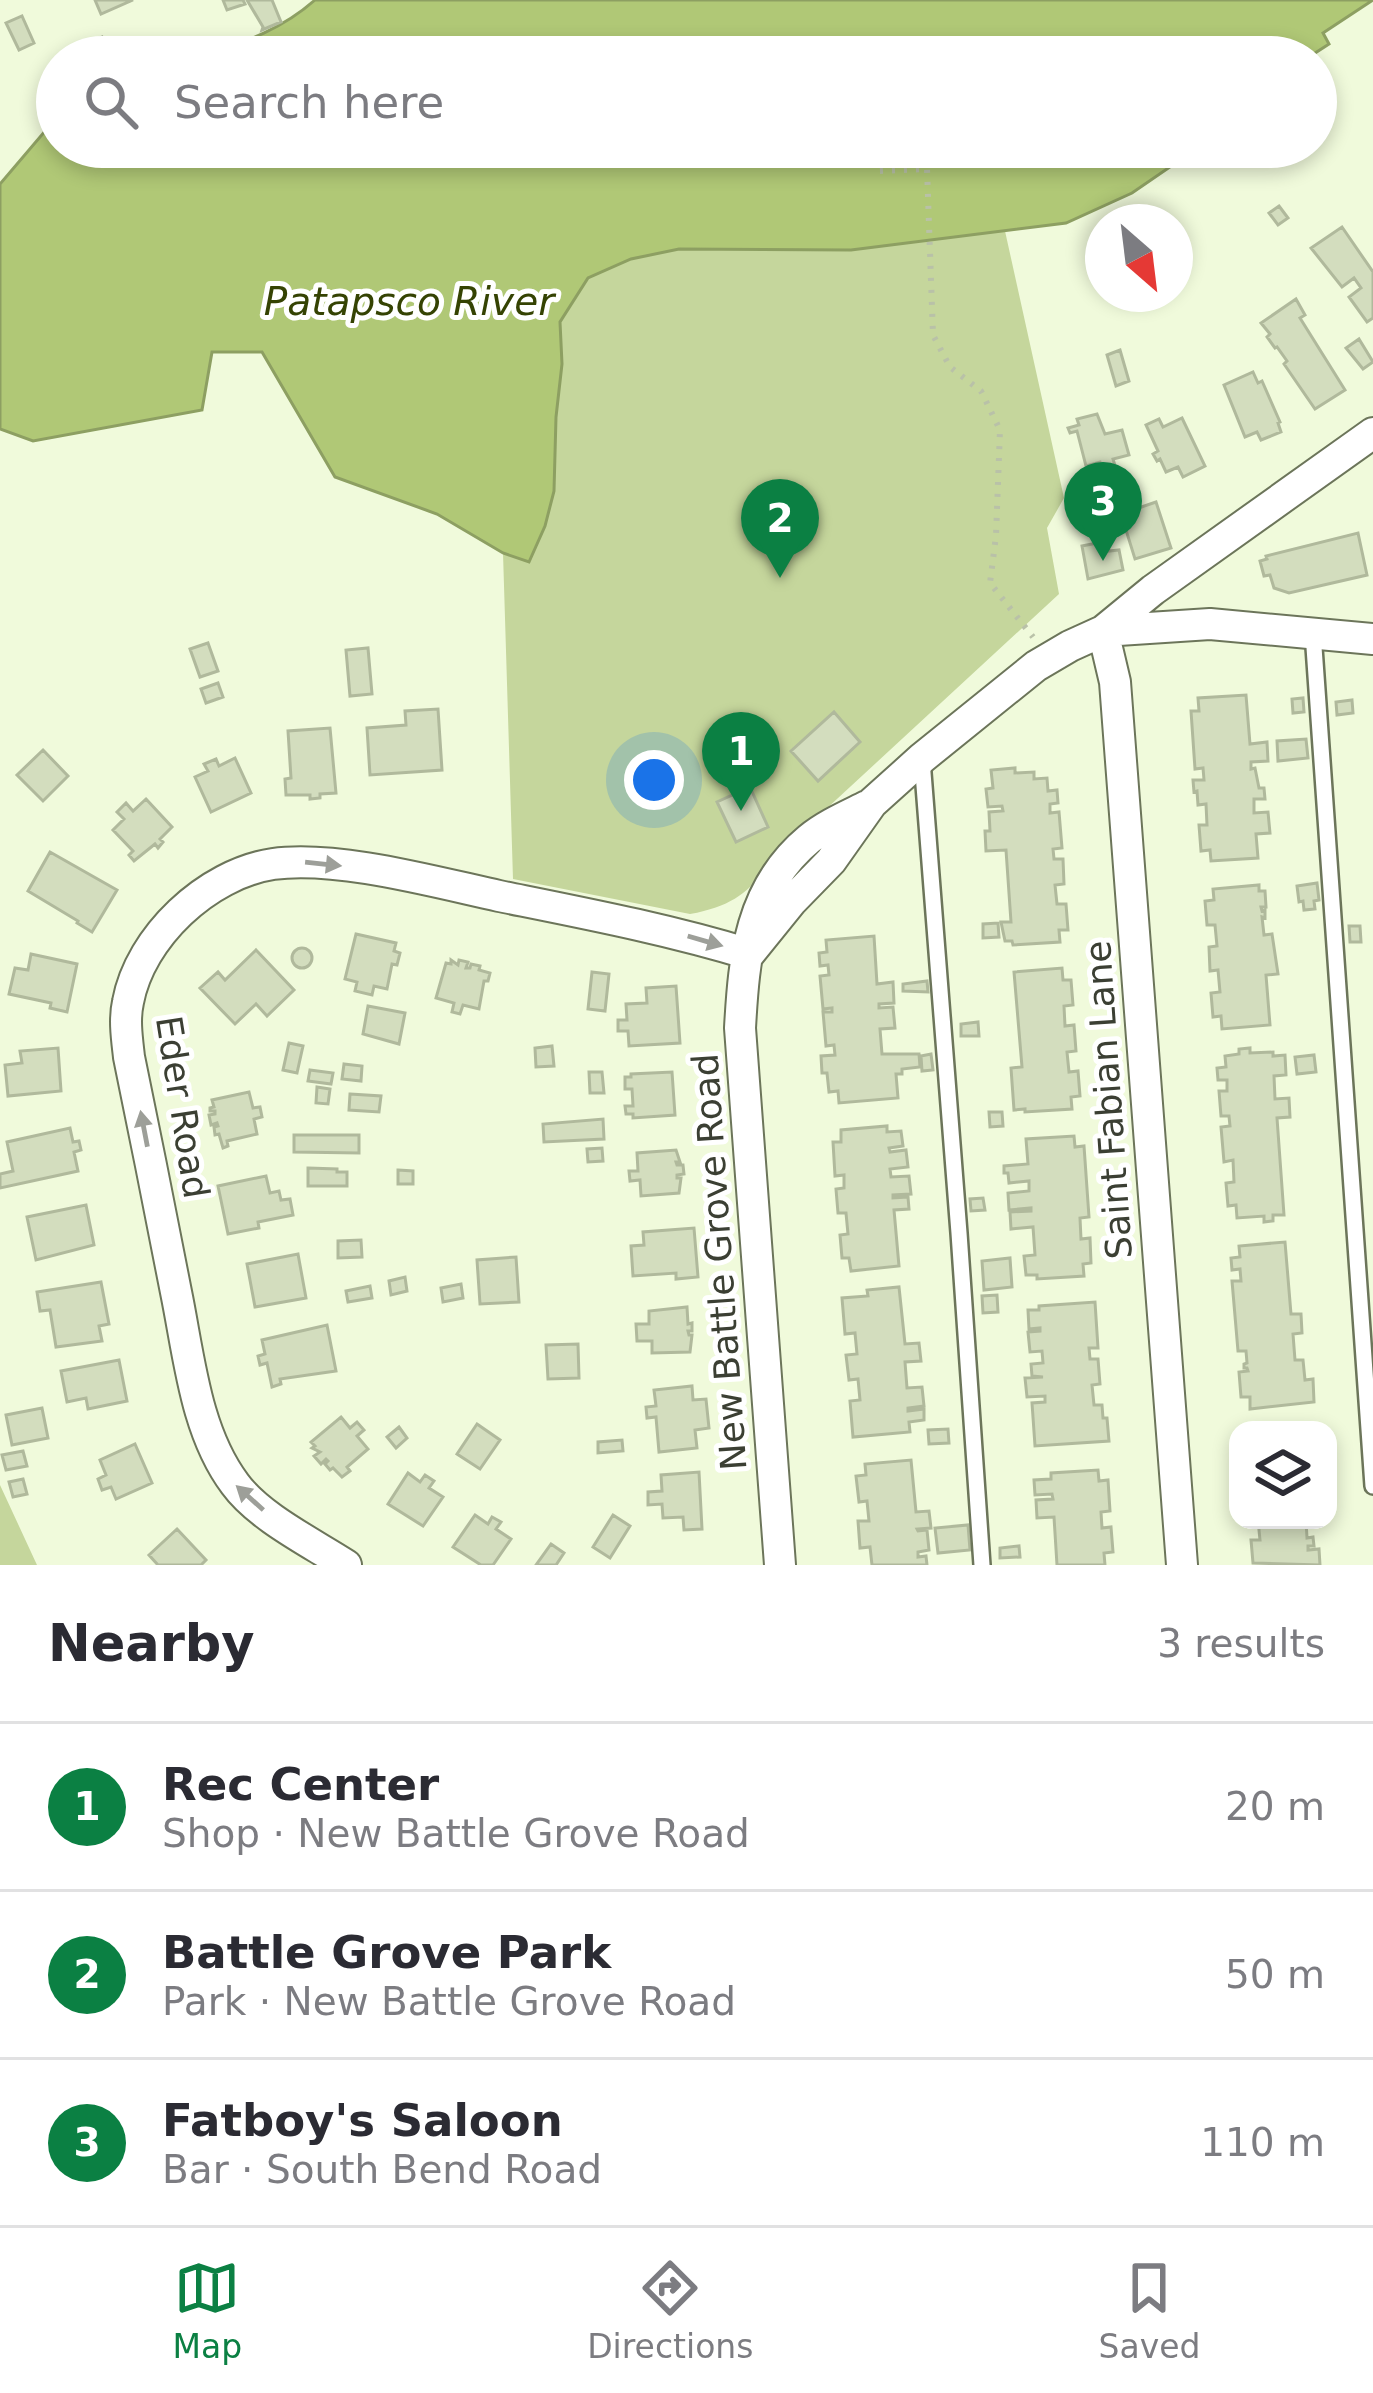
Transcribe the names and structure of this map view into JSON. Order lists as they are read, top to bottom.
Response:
{
  "streets": {
    "street": ["Saint Fabian Lane", "Eder Road", "New Battle Grove Road"]
  },
  "crossings": [
    ["Eder Road", "New Battle Grove Road"]
  ],
  "water": ["Patapsco River"],
  "north": "bottom right",
  "page": {
    "search": "Search here",
    "pins": ["3", "2", "1"],
    "heading": ["Nearby", "3 results"],
    "list": [
      {
        "mark": "1",
        "name": "Rec Center",
        "note": "Shop · New Battle Grove Road",
        "value": "20 m"
      },
      {
        "mark": "2",
        "name": "Battle Grove Park",
        "note": "Park · New Battle Grove Road",
        "value": "50 m"
      },
      {
        "mark": "3",
        "name": "Fatboy's Saloon",
        "note": "Bar · South Bend Road",
        "value": "110 m"
      }
    ],
    "nav": ["Map", "Directions", "Saved"]
  }
}
